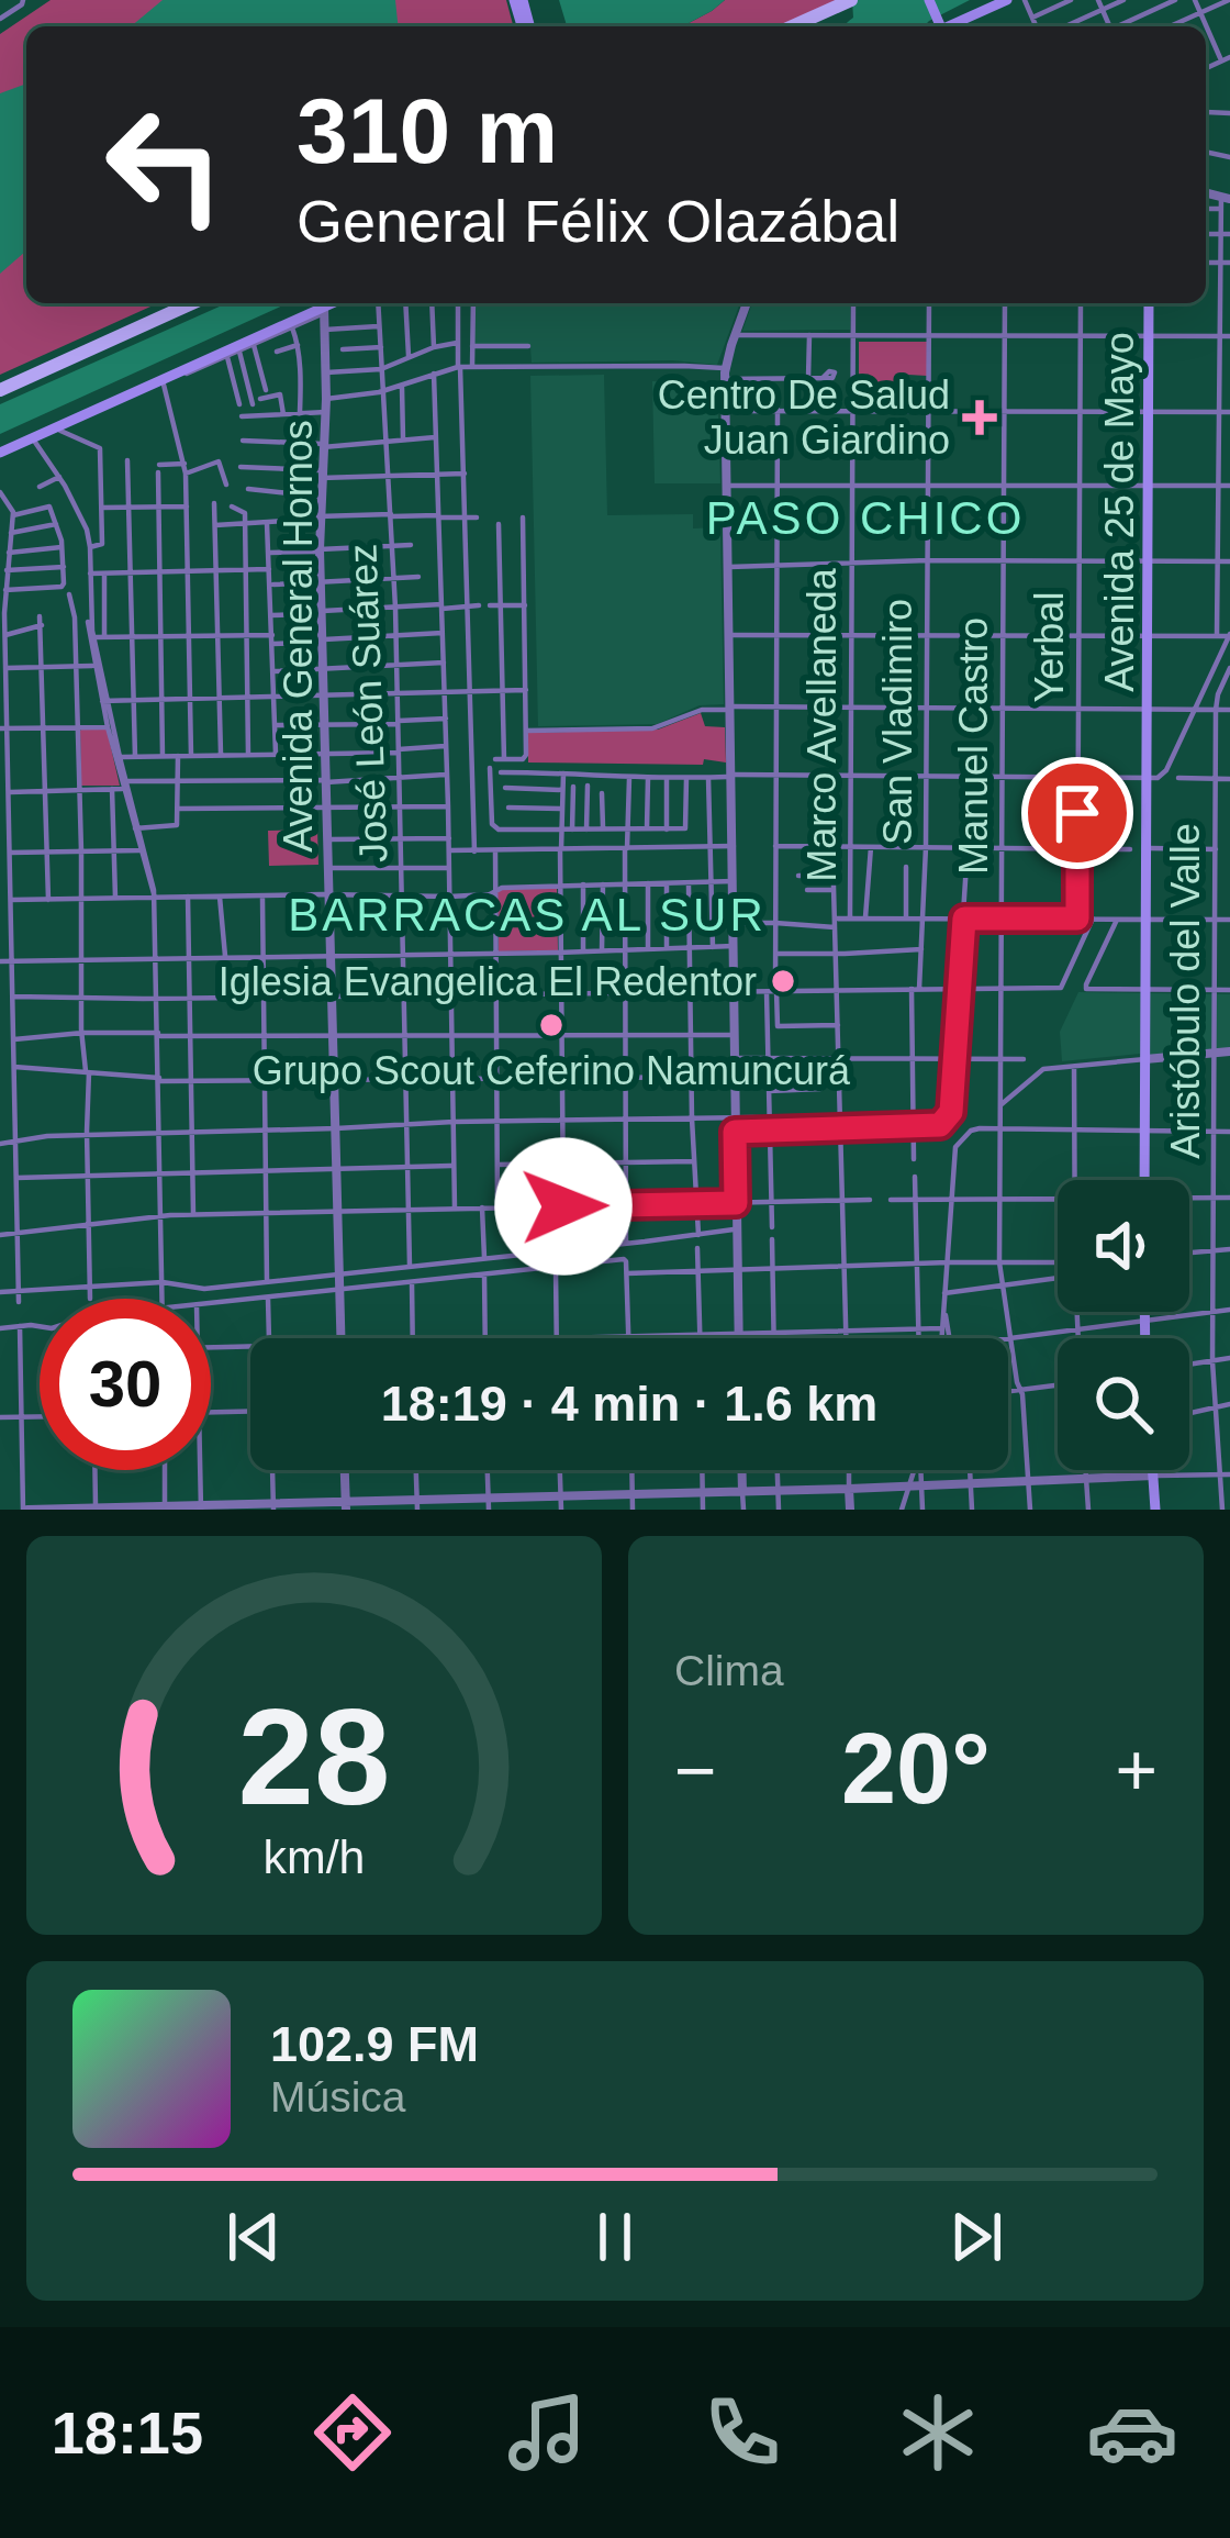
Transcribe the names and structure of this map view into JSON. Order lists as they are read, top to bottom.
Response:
{
  "streets": {
    "main road": ["Avenida 25 de Mayo"],
    "street": [
      "Avenida General Hornos",
      "Yerbal",
      "José León Suárez",
      "San Vladimiro",
      "Marco Avellaneda",
      "Manuel Castro",
      "Aristóbulo del Valle"
    ]
  },
  "districts": ["PASO CHICO", "BARRACAS AL SUR"],
  "places": {
    "health": ["Centro De Salud Juan Giardino"],
    "other": ["Iglesia Evangelica El Redentor", "Grupo Scout Ceferino Namuncurá"]
  },
  "page": {
    "turn": ["310 m", "General Félix Olazábal"],
    "limit": "30",
    "trip": "18:19 · 4 min · 1.6 km",
    "tile": "Clima",
    "heat": ["−", "20°", "+"],
    "song": ["102.9 FM", "Música"],
    "tabs": "18:15",
    "gauge": ["28", "km/h"]
  }
}
